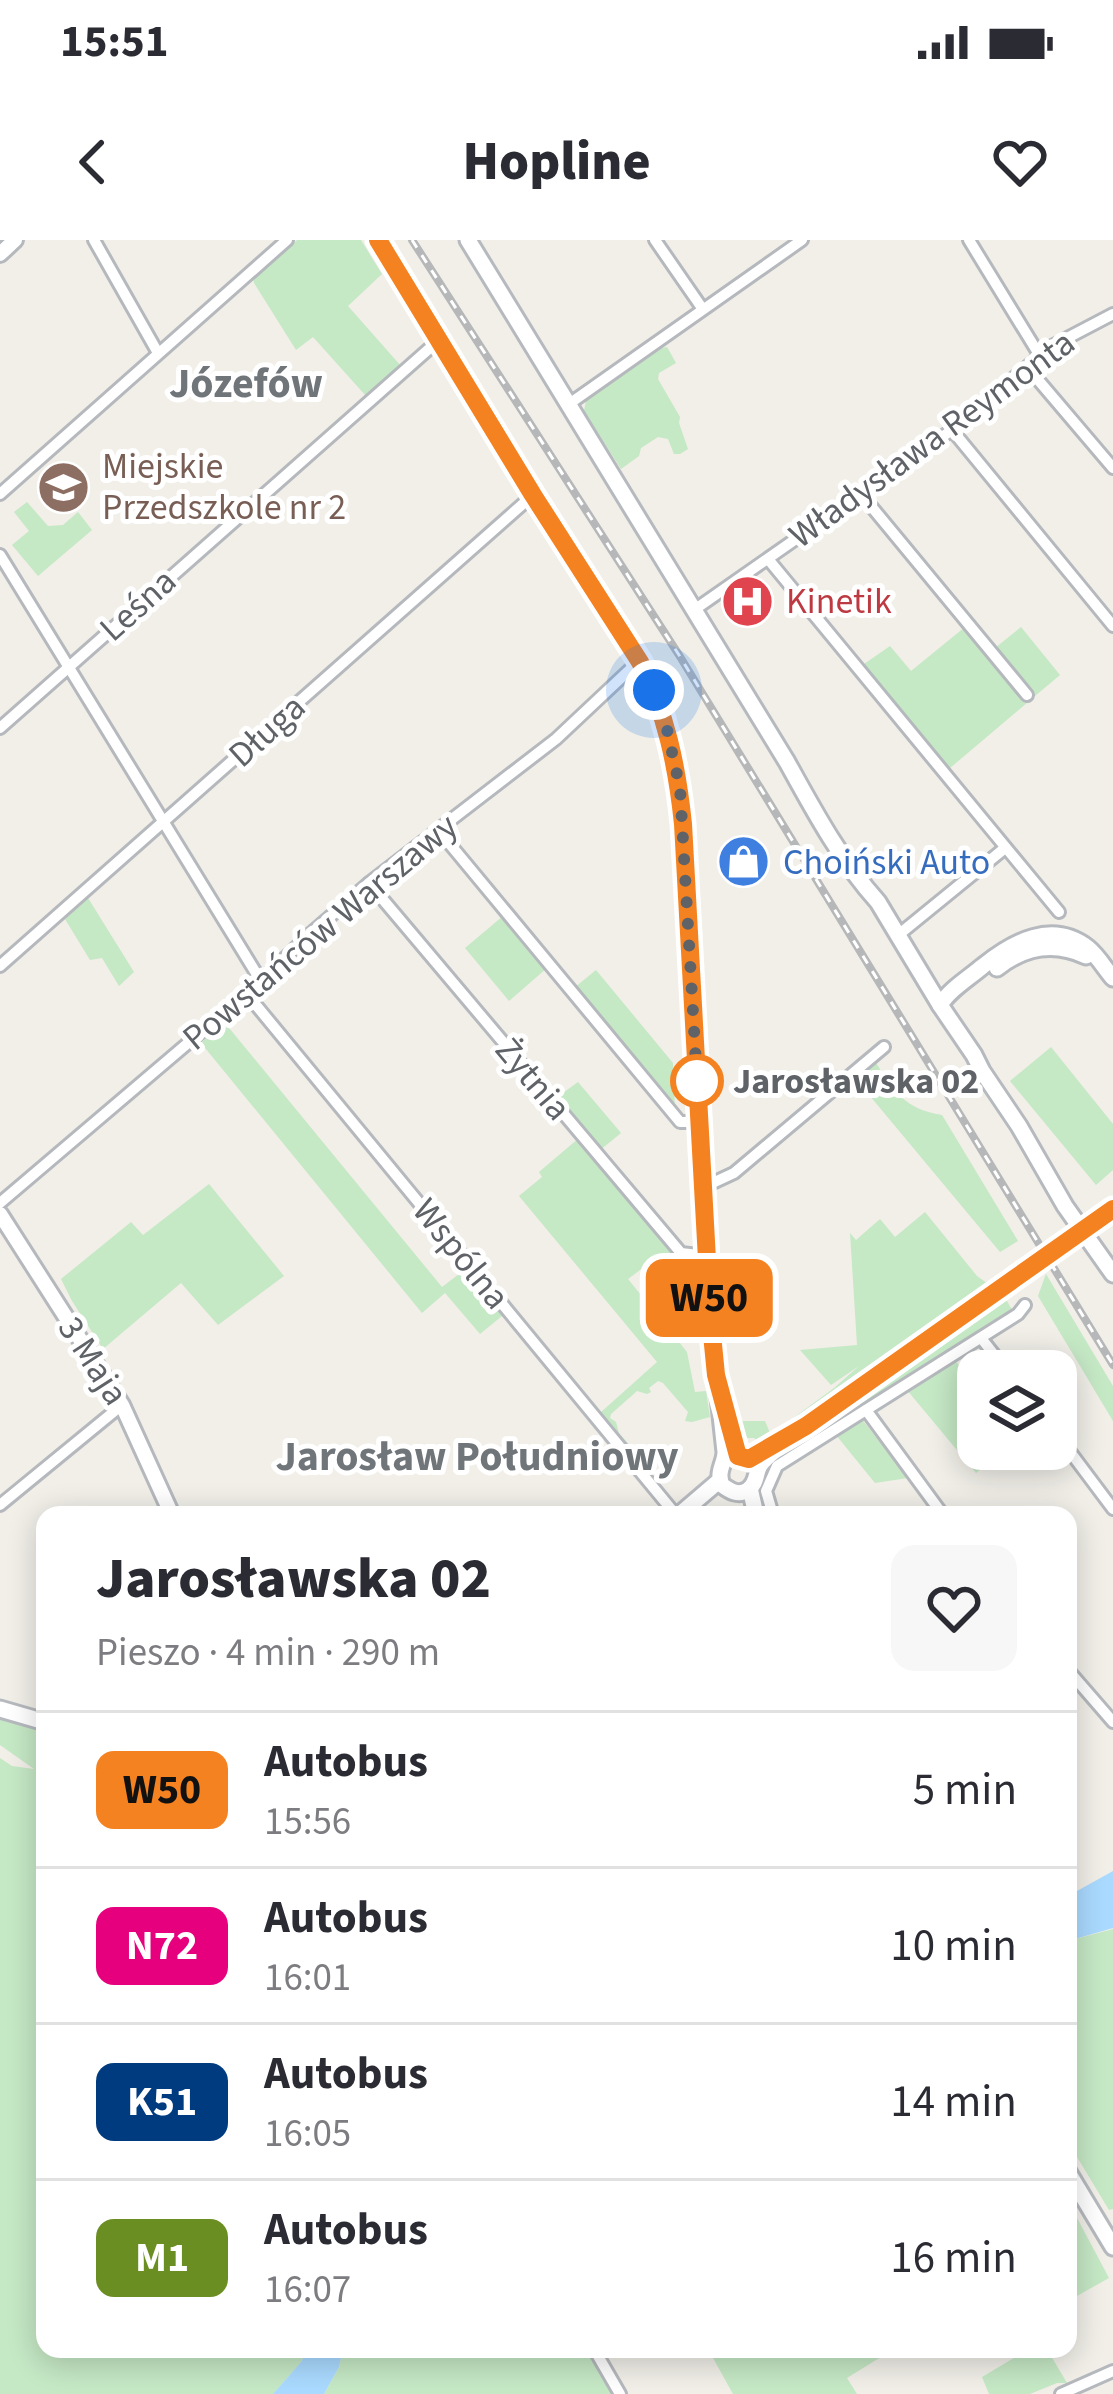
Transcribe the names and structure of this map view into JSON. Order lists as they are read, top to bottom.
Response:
{
  "streets": {
    "street": [
      "Władysława Reymonta",
      "Leśna",
      "Długa",
      "Powstańców Warszawy",
      "Żytnia",
      "Wspólna",
      "3 Maja"
    ]
  },
  "crossings": [
    ["Powstańców Warszawy", "Żytnia"],
    ["Powstańców Warszawy", "Wspólna"]
  ],
  "districts": ["Józefów", "Jarosław Południowy"],
  "places": {
    "school or university": ["Miejskie Przedszkole nr 2"],
    "hospital": ["Kinetik"],
    "shop": ["Choiński Auto"],
    "other": ["Jarosławska 02"]
  },
  "lines": ["bus line W50"],
  "page": {
    "status": "15:51",
    "header": "Hopline",
    "on_map": "W50",
    "heading": ["Jarosławska 02", "Pieszo · 4 min · 290 m"],
    "list": [
      {
        "mark": "W50",
        "name": "Autobus",
        "note": "15:56",
        "value": "5 min"
      },
      {
        "mark": "N72",
        "name": "Autobus",
        "note": "16:01",
        "value": "10 min"
      },
      {
        "mark": "K51",
        "name": "Autobus",
        "note": "16:05",
        "value": "14 min"
      },
      {
        "mark": "M1",
        "name": "Autobus",
        "note": "16:07",
        "value": "16 min"
      }
    ]
  }
}
